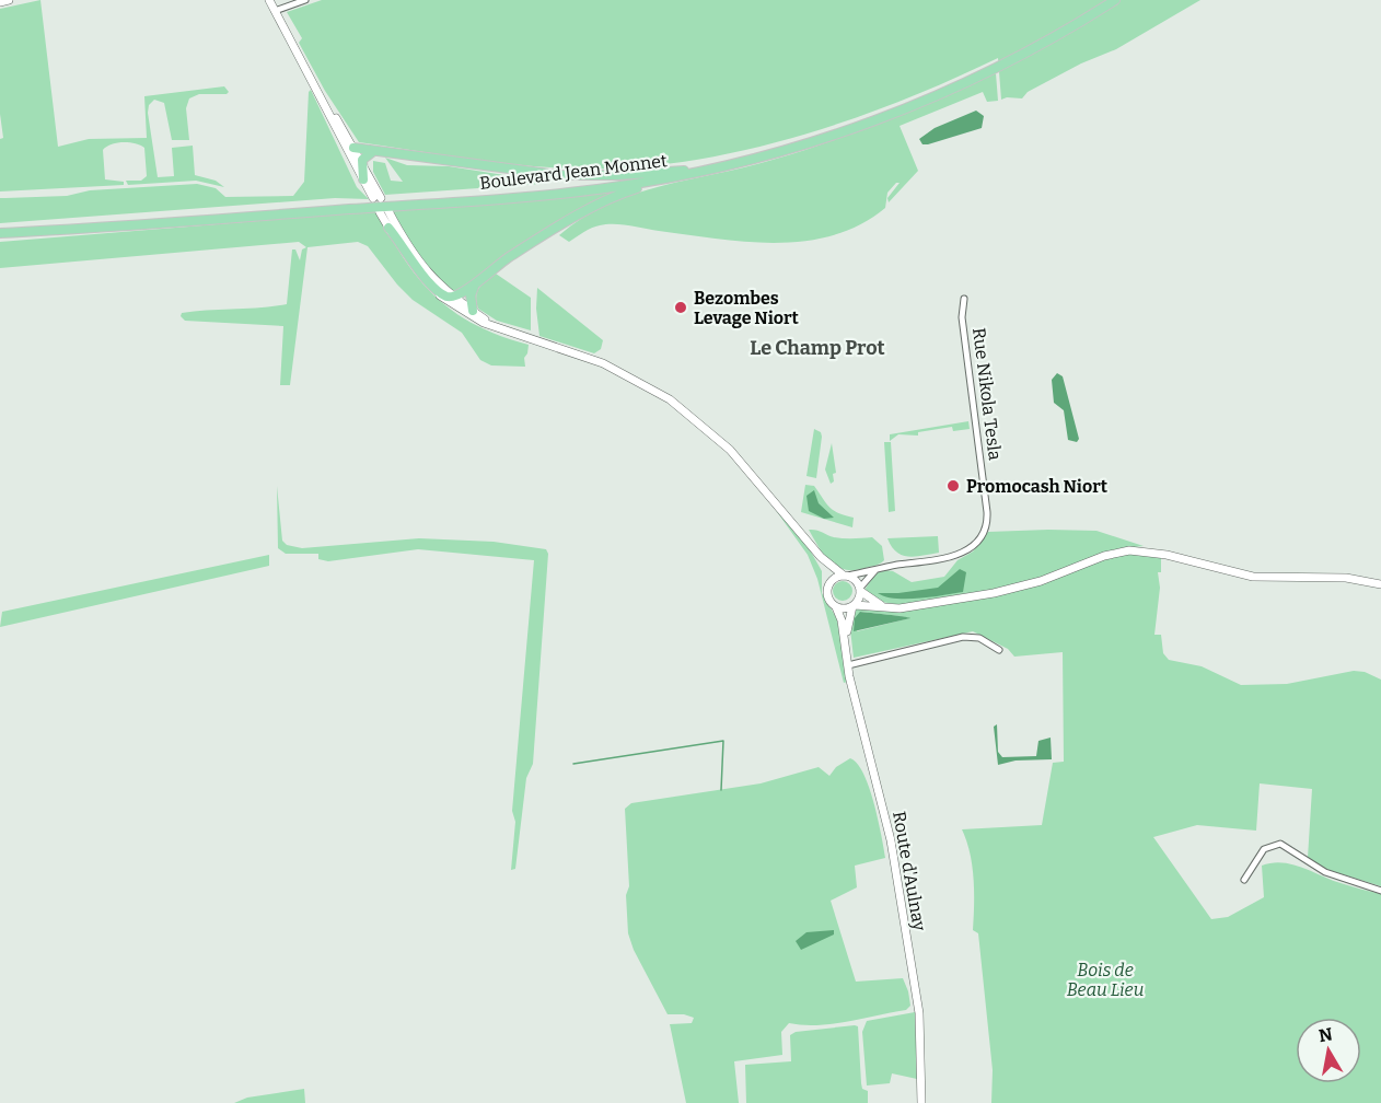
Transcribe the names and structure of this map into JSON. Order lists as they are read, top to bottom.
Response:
{
  "streets": {
    "main road": ["Boulevard Jean Monnet"],
    "street": ["Rue Nikola Tesla", "Route d'Aulnay"]
  },
  "crossings": [
    ["Rue Nikola Tesla", "Route d'Aulnay"]
  ],
  "districts": ["Le Champ Prot"],
  "parks": ["Bois de Beau Lieu"],
  "places": ["Bezombes Levage Niort", "Promocash Niort"],
  "north": "top"
}
